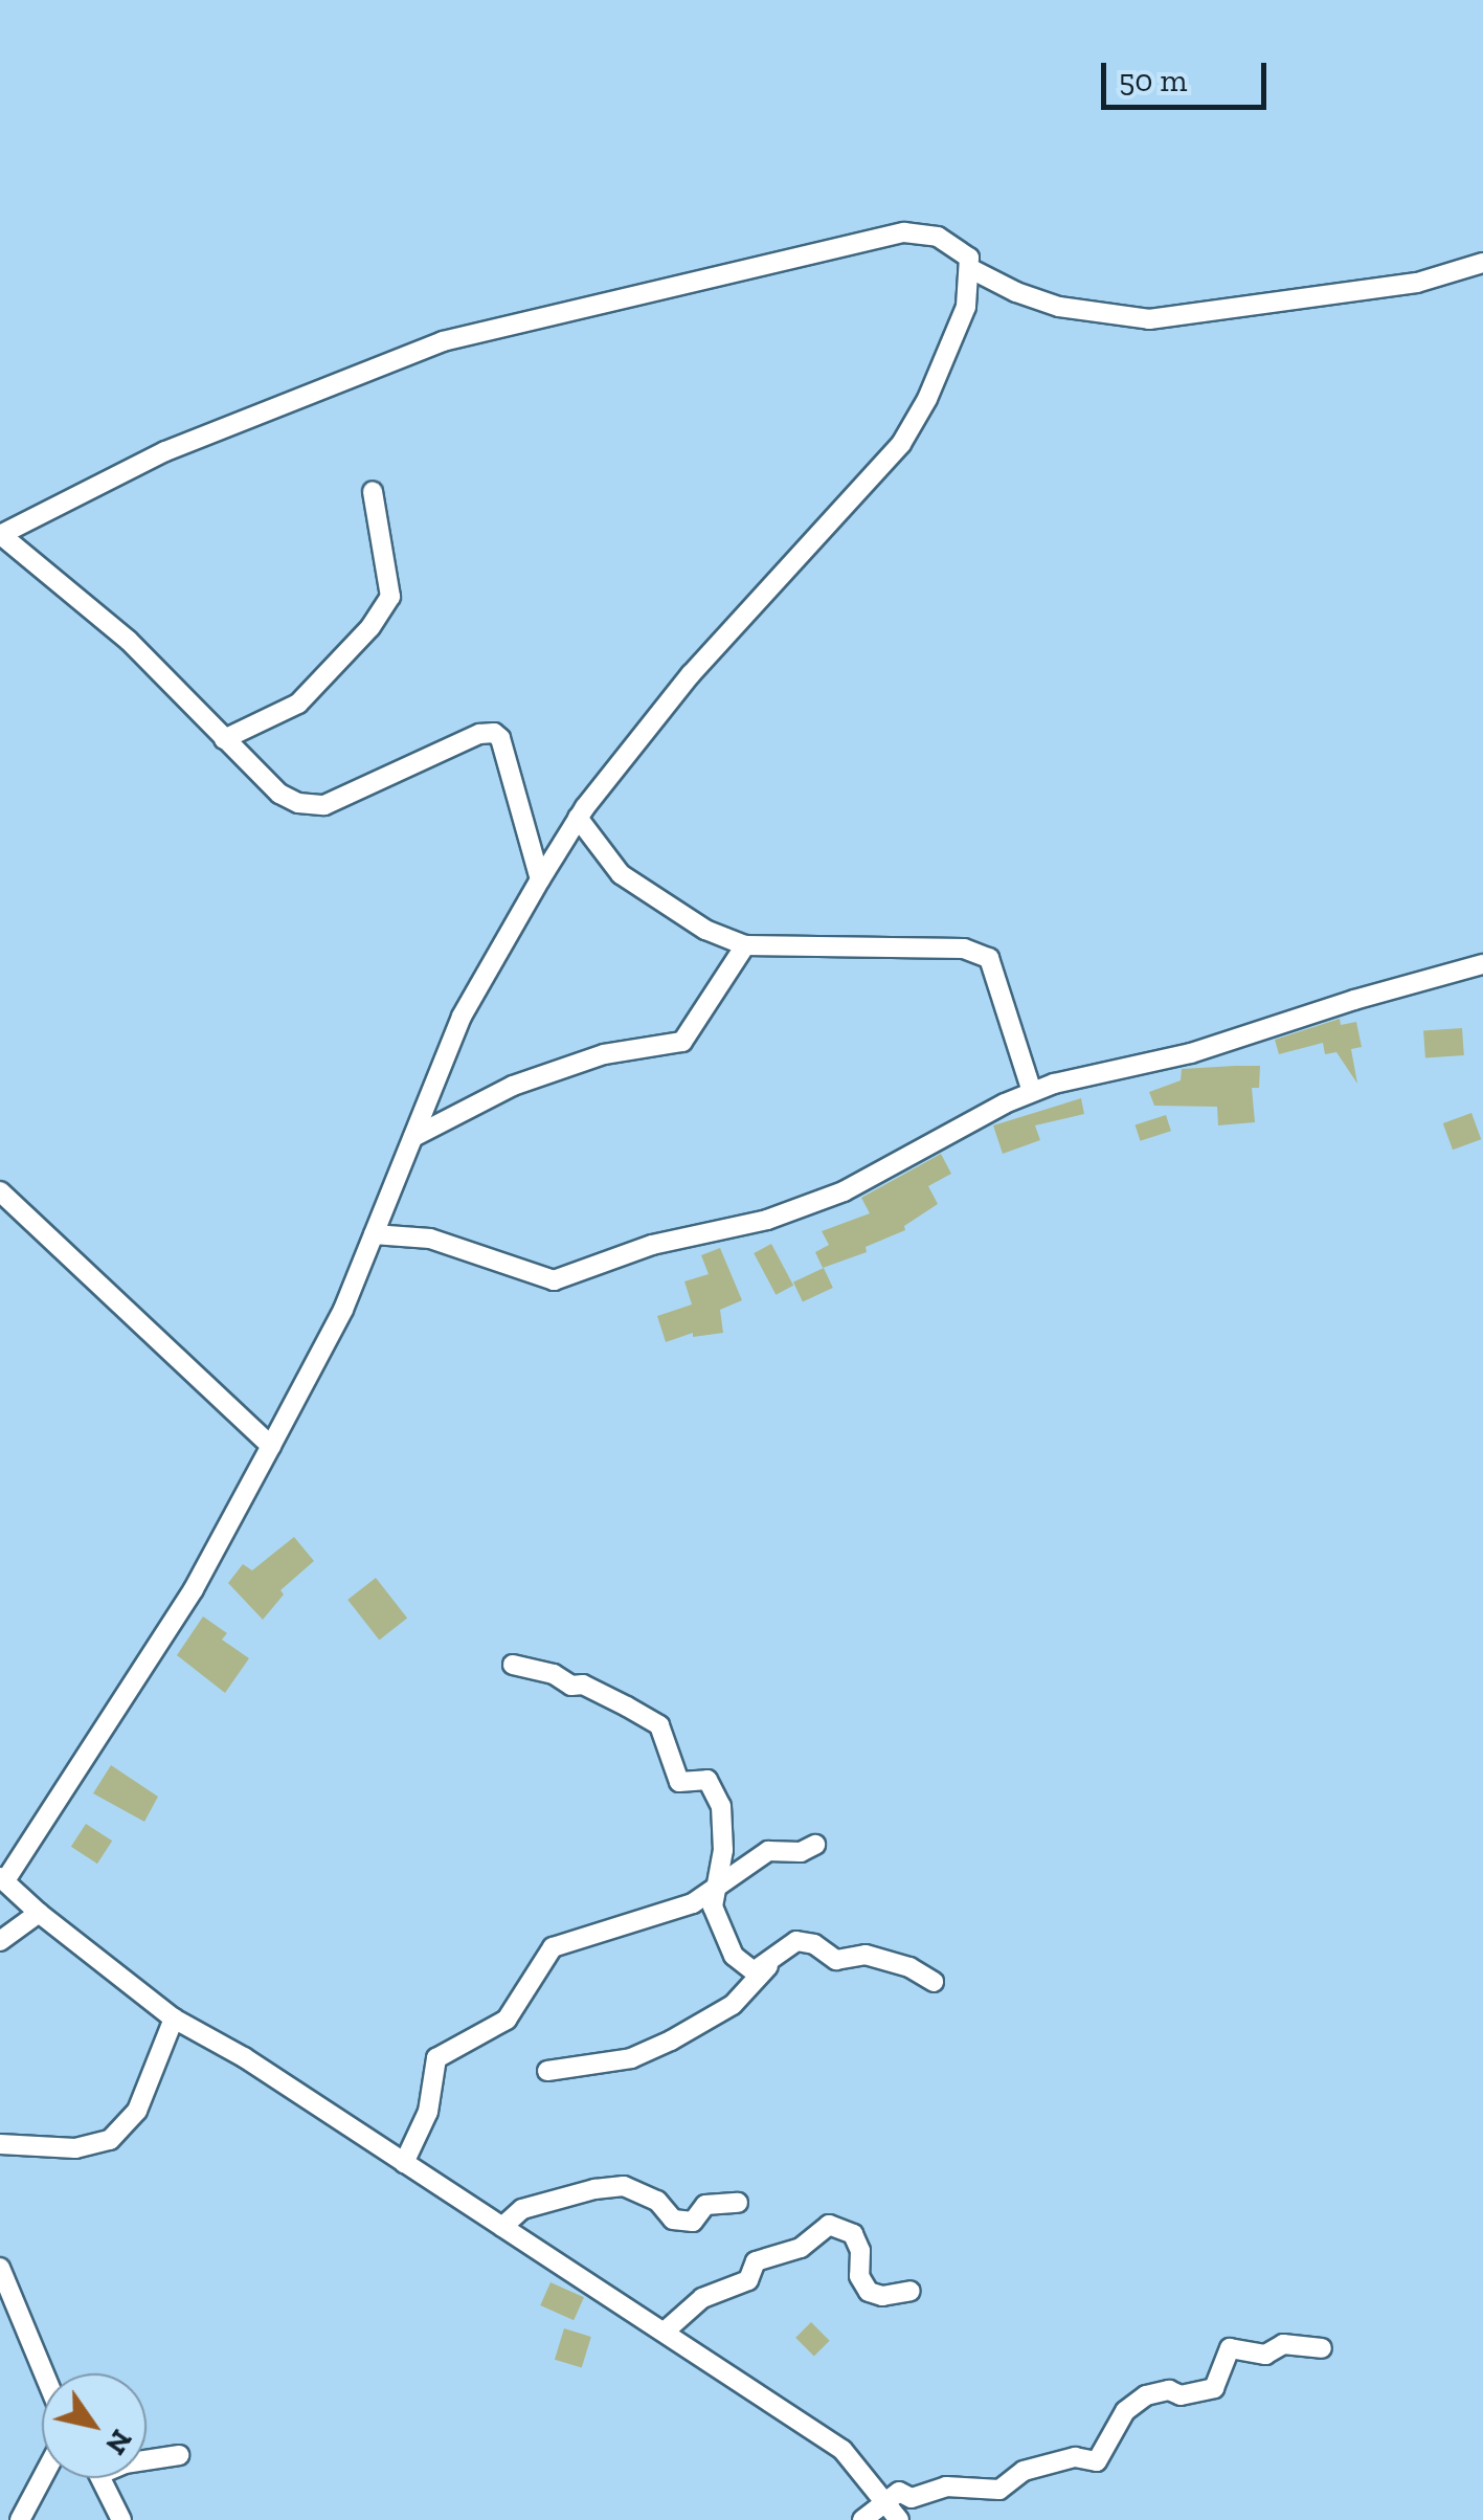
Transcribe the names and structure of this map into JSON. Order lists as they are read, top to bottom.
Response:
{
  "scale_bar": "50 m",
  "north": "bottom right"
}
